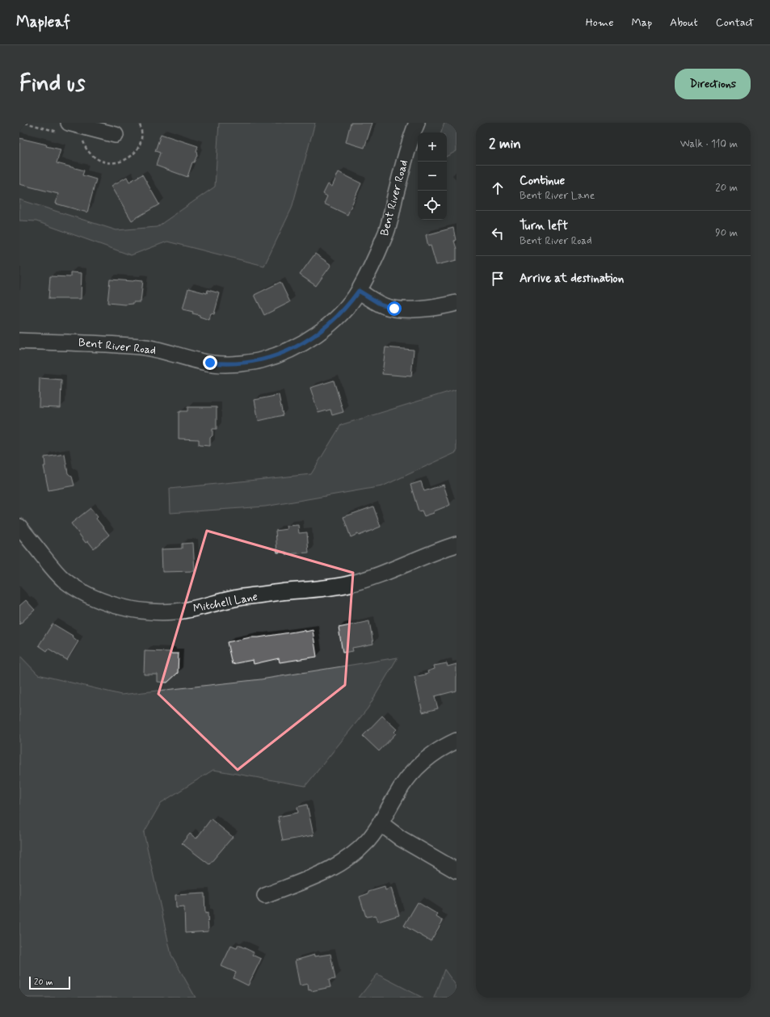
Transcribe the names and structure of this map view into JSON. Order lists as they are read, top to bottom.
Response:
{
  "streets": {
    "street": ["Bent River Road", "Mitchell Lane"]
  },
  "scale_bar": "20 m",
  "page": {
    "header": "Mapleaf",
    "nav": [
      "Home",
      "Map",
      "About",
      "Contact"
    ],
    "buttons": "Directions",
    "title": "Find us",
    "heading": ["2 min", "Walk · 110 m"],
    "map_buttons": ["+", "−"],
    "list": [
      ["Continue", "Bent River Lane", "20 m"],
      ["Turn left", "Bent River Road", "90 m"],
      "Arrive at destination"
    ],
    "scale": "20 m"
  }
}
